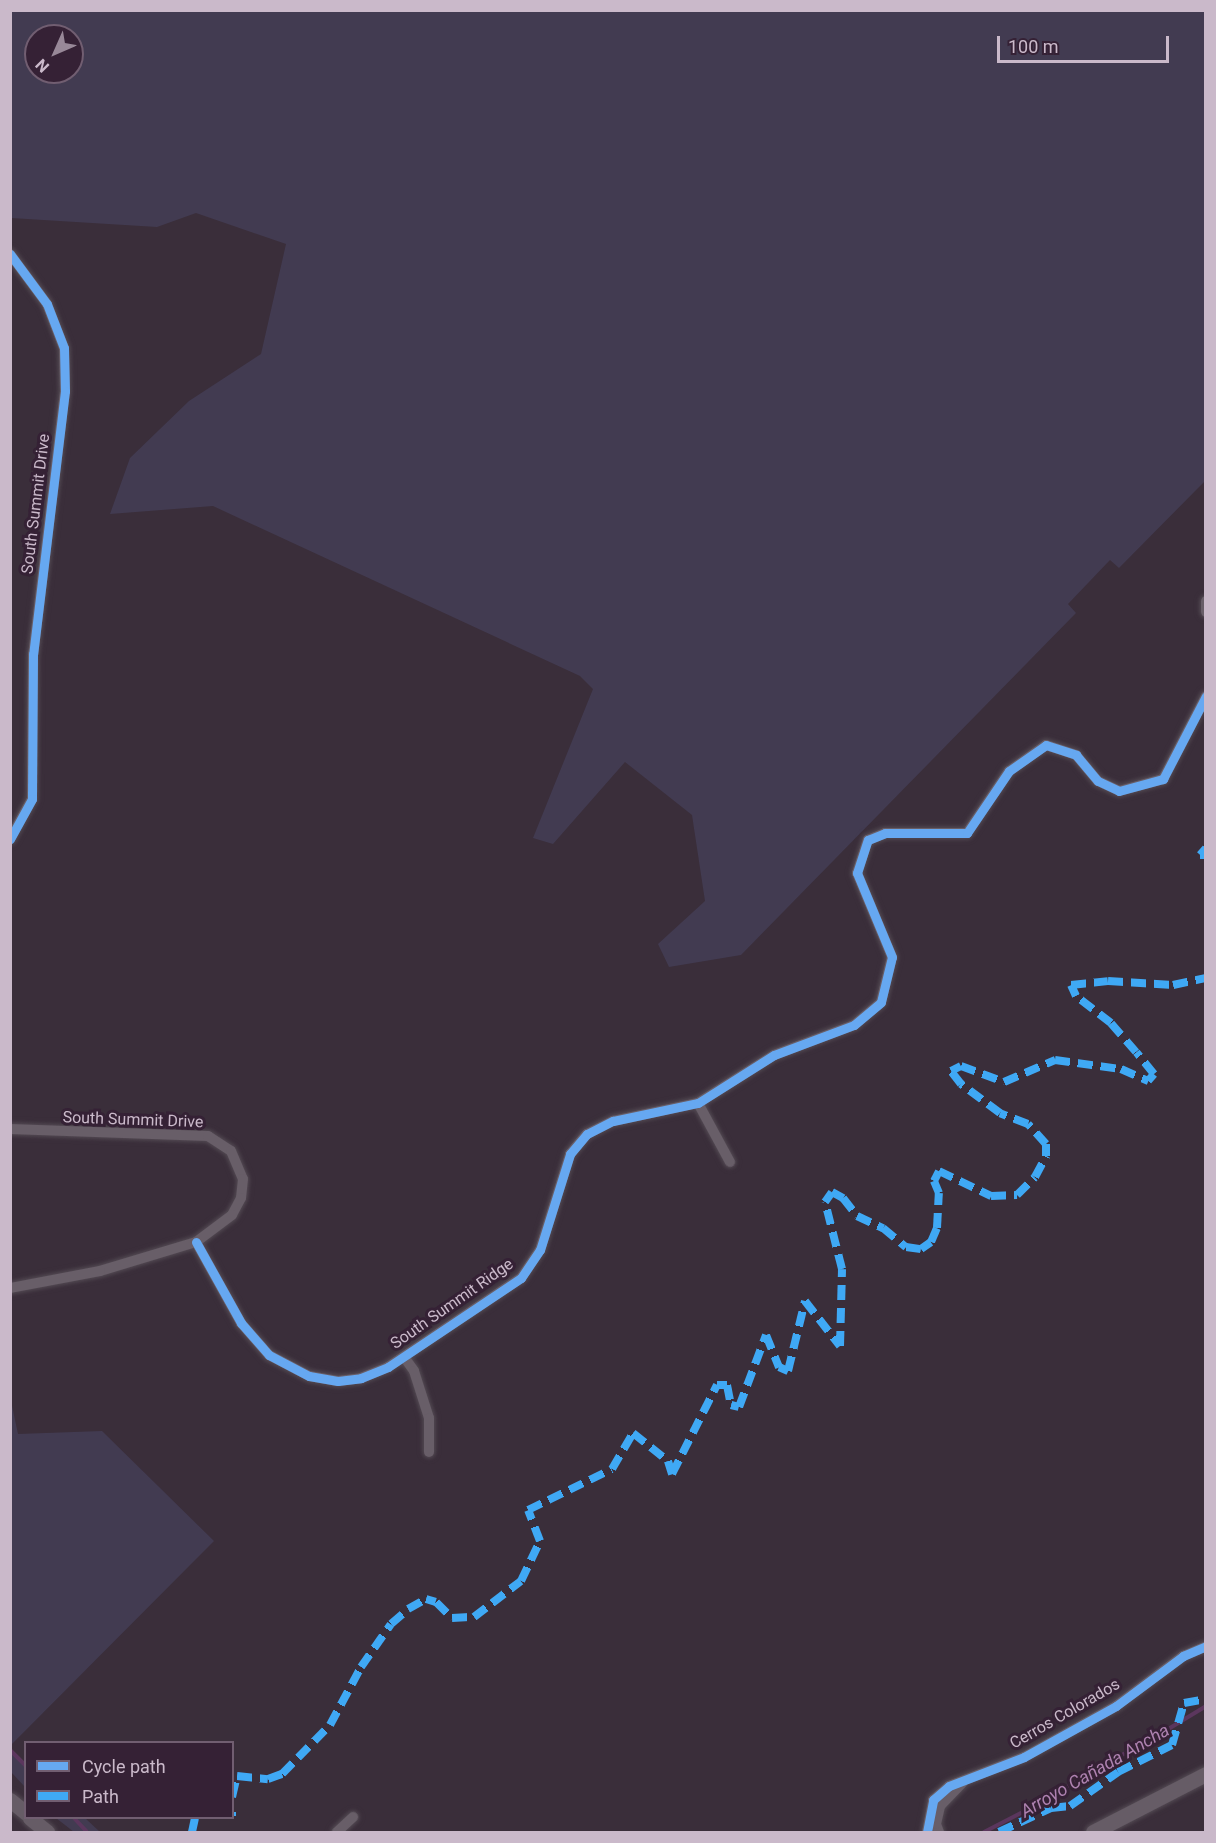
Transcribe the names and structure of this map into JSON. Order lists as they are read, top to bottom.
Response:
{
  "streets": {
    "street": ["South Summit Drive", "South Summit Ridge", "Cerros Colorados"]
  },
  "crossings": [
    ["South Summit Drive", "South Summit Ridge"]
  ],
  "water": ["Arroyo Cañada Ancha"],
  "legend": ["Cycle path", "Path"],
  "scale_bar": "100 m",
  "north": "bottom left"
}
